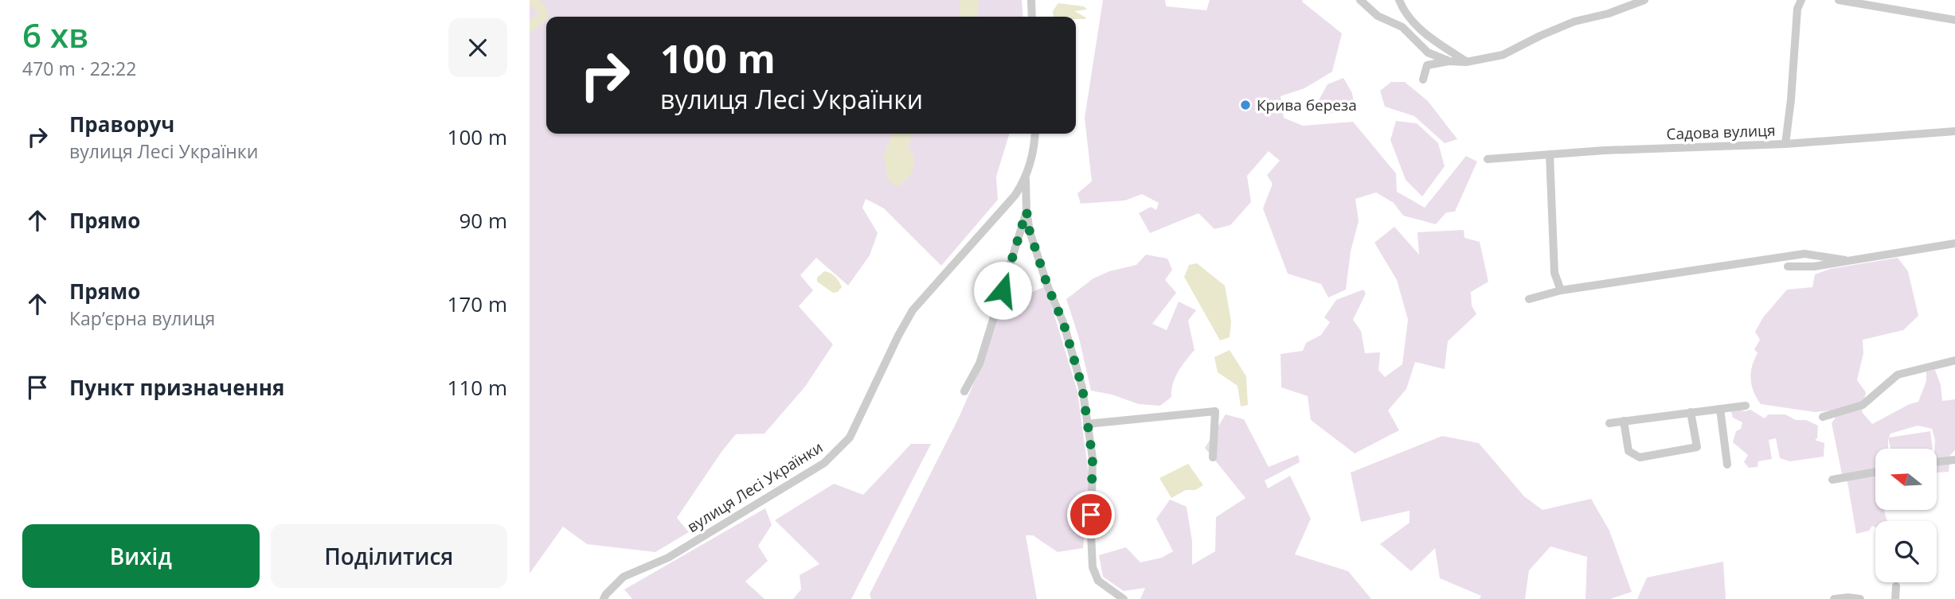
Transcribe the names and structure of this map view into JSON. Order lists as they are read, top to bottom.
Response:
{
  "streets": {
    "street": ["Садова вулиця", "вулиця Лесі Українки"]
  },
  "places": ["Крива береза"],
  "north": "left",
  "page": {
    "heading": ["6 хв", "470 m · 22:22"],
    "turn": ["100 m", "вулиця Лесі Українки"],
    "list": [
      {
        "name": "Праворуч",
        "note": "вулиця Лесі Українки",
        "value": "100 m"
      },
      {
        "name": "Прямо",
        "value": "90 m"
      },
      {
        "name": "Прямо",
        "note": "Карʼєрна вулиця",
        "value": "170 m"
      },
      {
        "name": "Пункт призначення",
        "value": "110 m"
      }
    ],
    "buttons": ["Вихід", "Поділитися"]
  }
}
